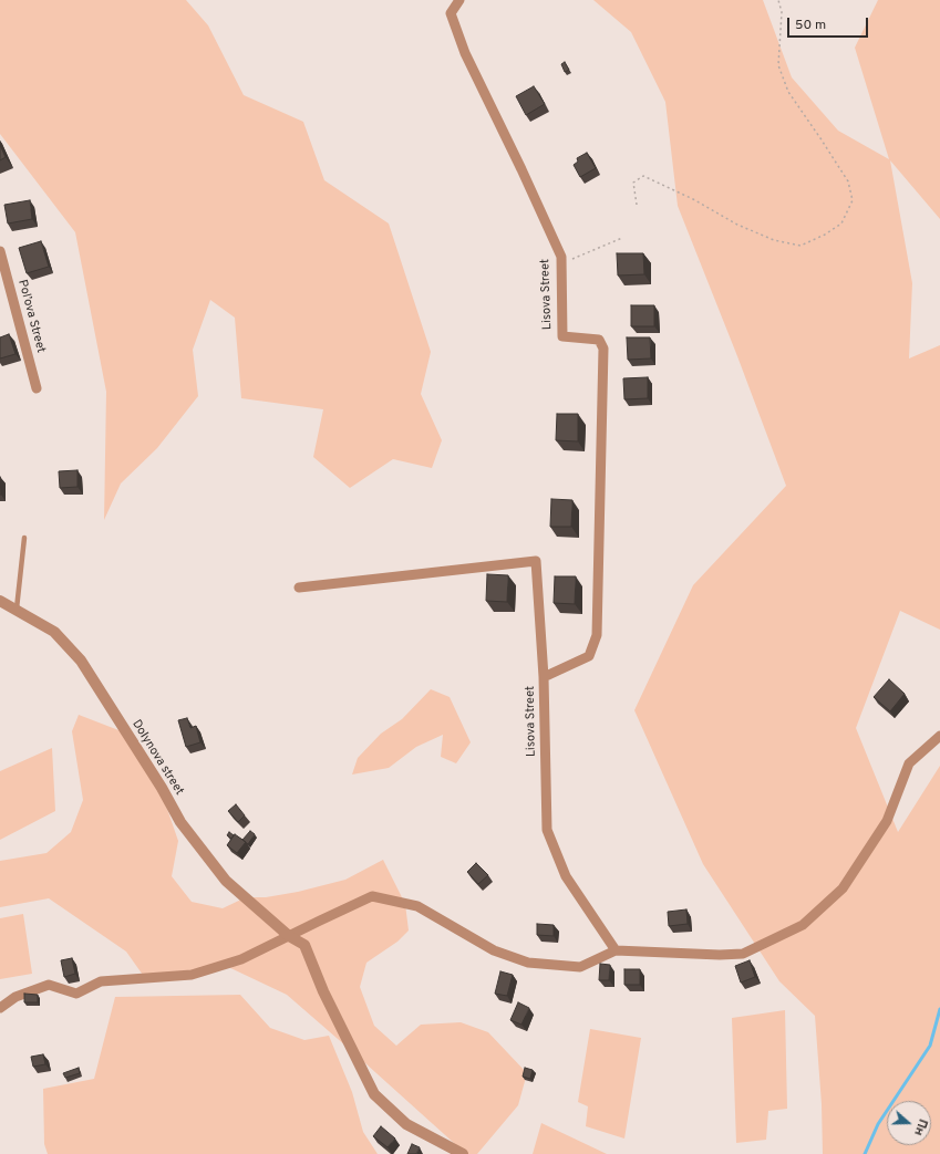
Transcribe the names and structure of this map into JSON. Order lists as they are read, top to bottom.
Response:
{
  "streets": {
    "street": ["Lisova Street", "Pol’ova Street", "Dolynova street"]
  },
  "scale_bar": "50 m",
  "north": "right"
}
